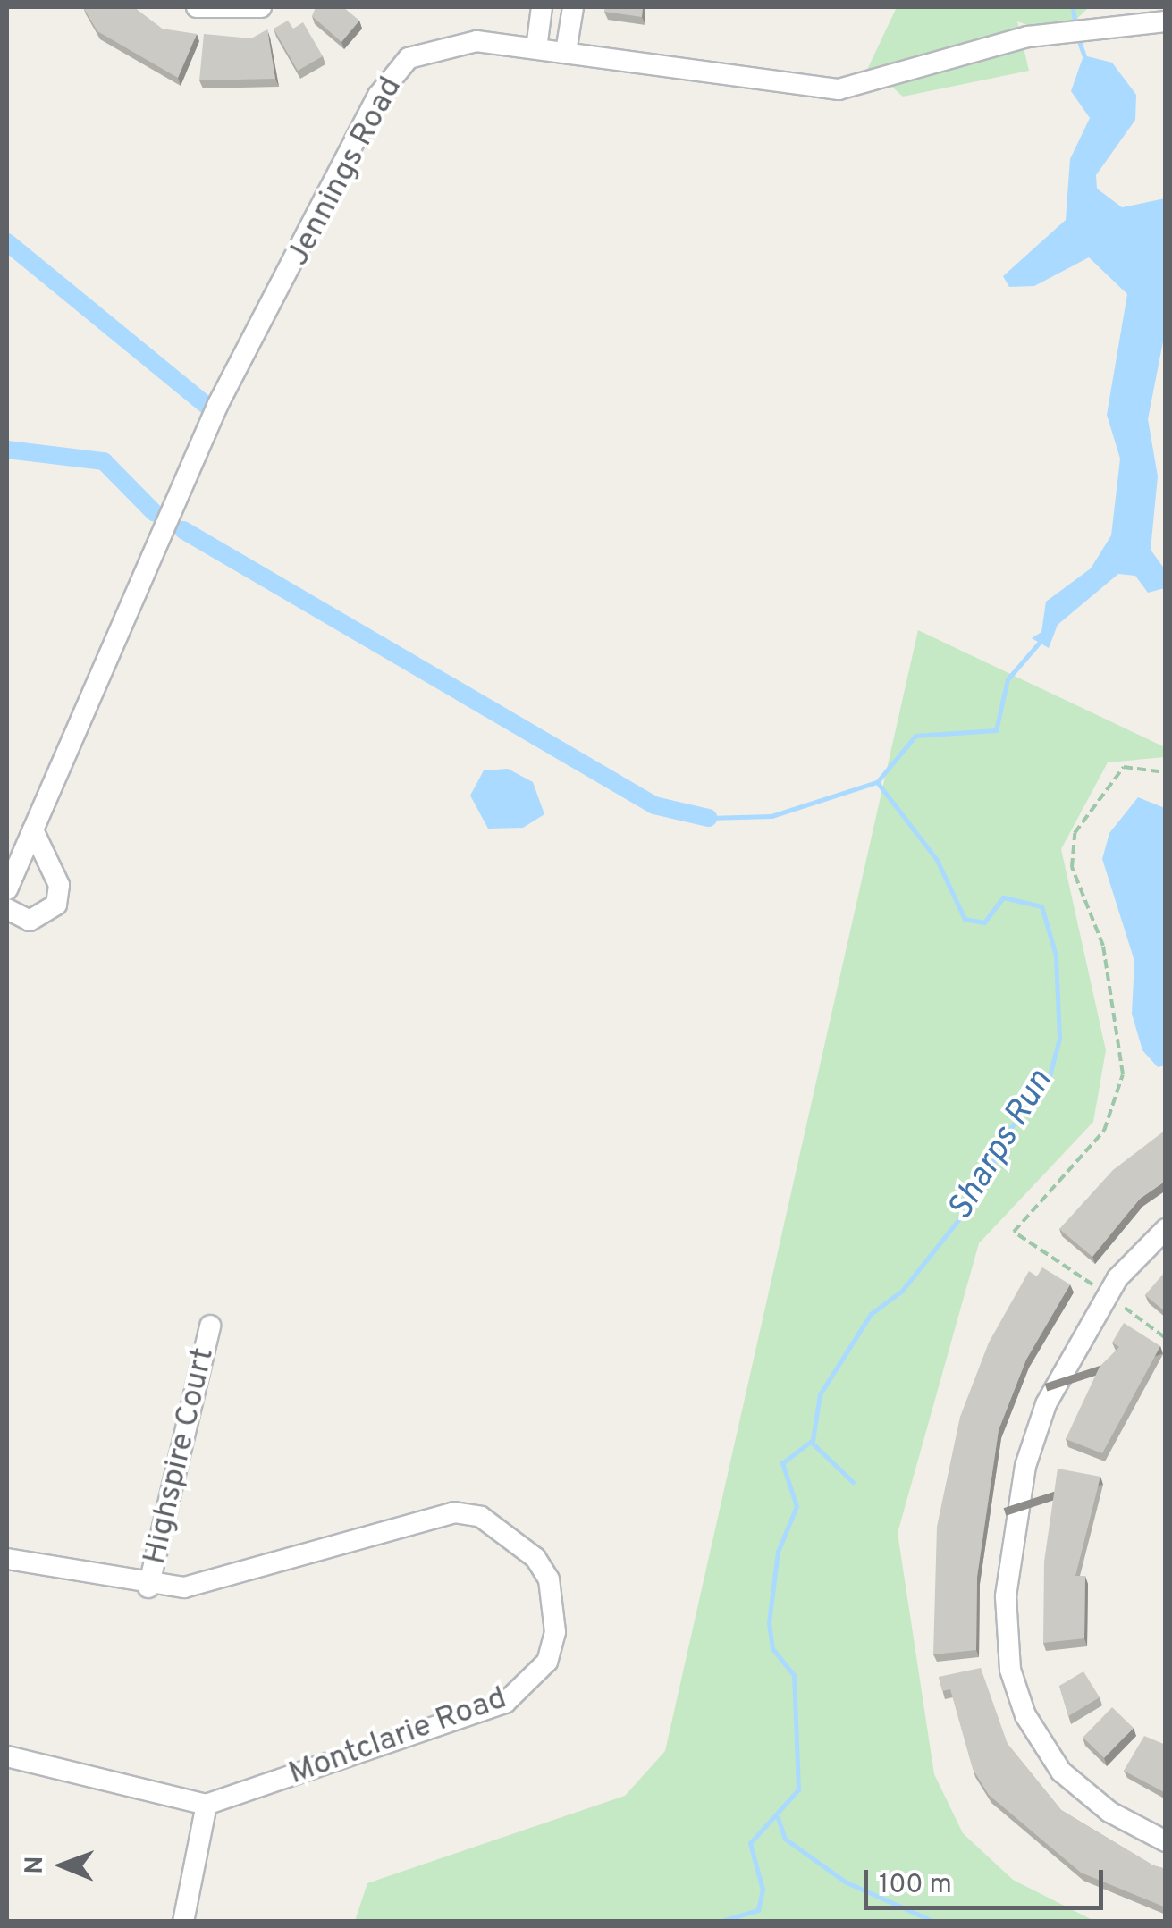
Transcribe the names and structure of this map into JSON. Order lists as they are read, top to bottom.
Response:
{
  "streets": {
    "street": ["Jennings Road", "Highspire Court", "Montclarie Road"]
  },
  "crossings": [
    ["Highspire Court", "Montclarie Road"]
  ],
  "water": ["Sharps Run"],
  "scale_bar": "100 m",
  "north": "left"
}
